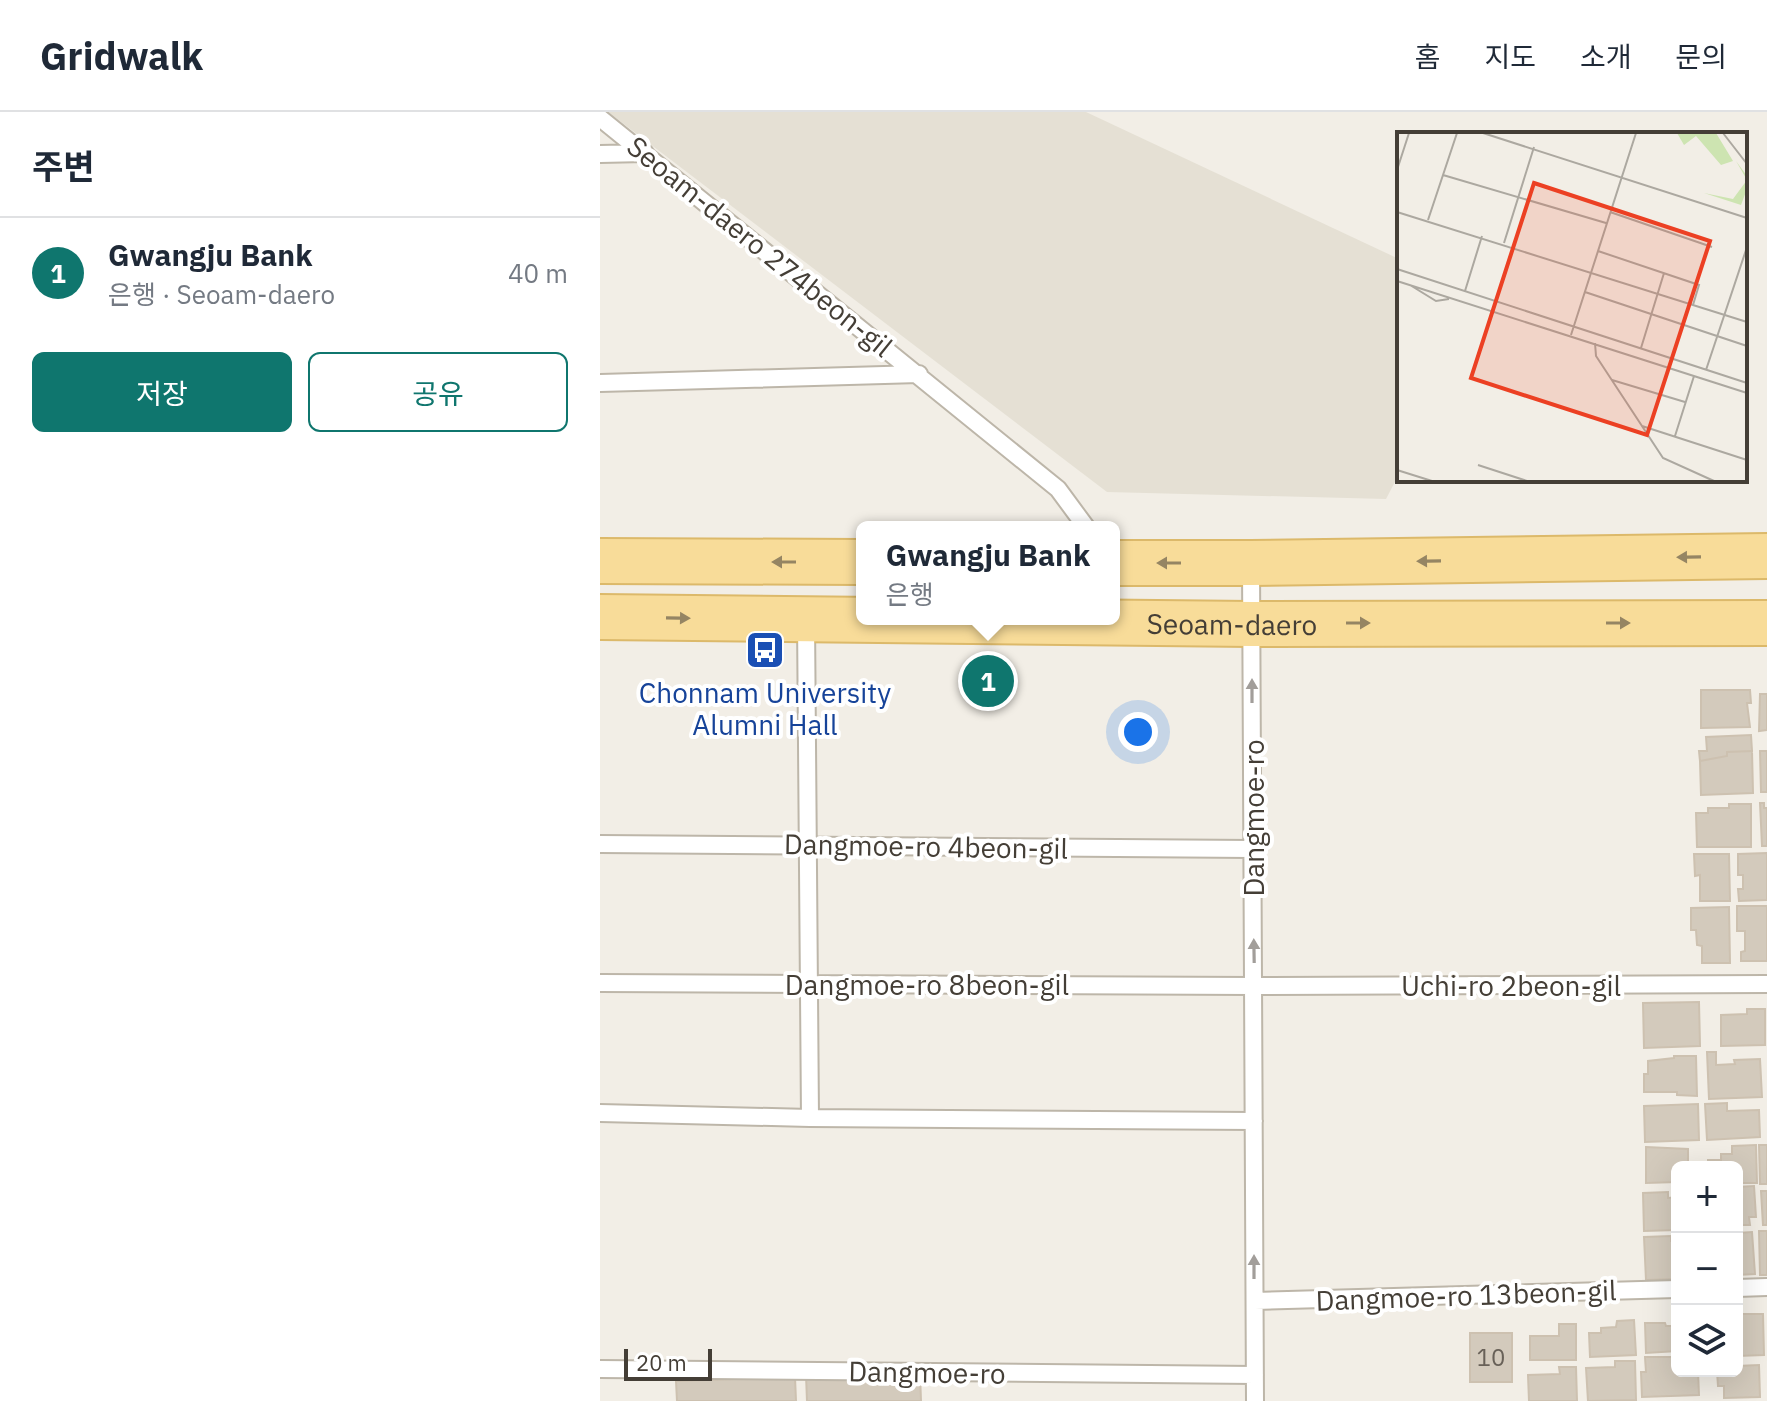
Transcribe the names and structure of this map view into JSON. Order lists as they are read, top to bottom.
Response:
{
  "streets": {
    "main road": ["Seoam-daero"],
    "lane": [
      "Seoam-daero 274beon-gil",
      "Dangmoe-ro",
      "Dangmoe-ro 4beon-gil",
      "Dangmoe-ro 8beon-gil",
      "Uchi-ro 2beon-gil",
      "Dangmoe-ro 13beon-gil"
    ]
  },
  "crossings": [
    ["Seoam-daero", "Dangmoe-ro"],
    ["Dangmoe-ro", "Dangmoe-ro 4beon-gil"],
    ["Dangmoe-ro", "Dangmoe-ro 8beon-gil"],
    ["Dangmoe-ro", "Uchi-ro 2beon-gil"],
    ["Dangmoe-ro", "Dangmoe-ro 13beon-gil"],
    ["Dangmoe-ro 8beon-gil", "Uchi-ro 2beon-gil"]
  ],
  "one_way": ["Dangmoe-ro"],
  "places": {
    "bus stop": ["Chonnam University Alumni Hall"]
  },
  "house_numbers": ["10"],
  "scale_bar": "20 m",
  "page": {
    "header": "Gridwalk",
    "nav": [
      "홈",
      "지도",
      "소개",
      "문의"
    ],
    "heading": "주변",
    "list": [
      {
        "mark": "1",
        "name": "Gwangju Bank",
        "note": "은행 · Seoam-daero",
        "value": "40 m"
      }
    ],
    "buttons": ["저장", "공유"],
    "popup": ["Gwangju Bank", "은행"],
    "pins": "1",
    "map_buttons": ["+", "−"],
    "scale": "20 m"
  }
}
